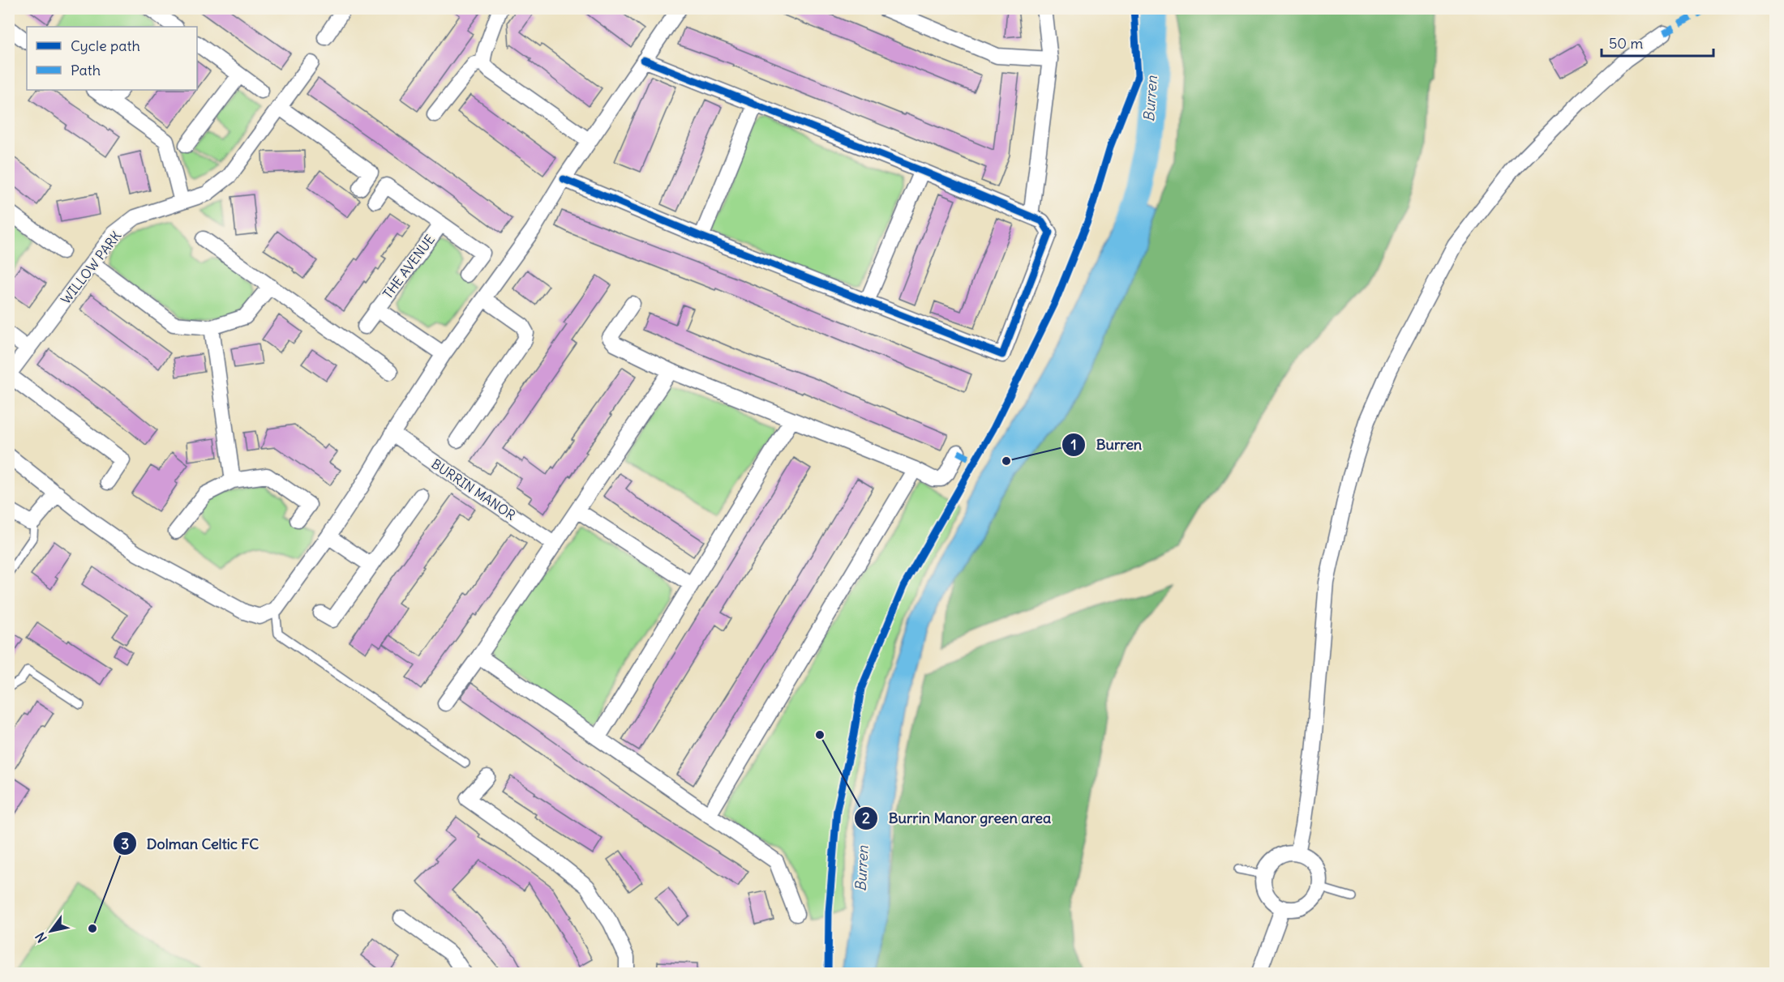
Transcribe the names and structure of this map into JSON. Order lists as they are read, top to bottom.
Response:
{
  "streets": {
    "street": ["THE AVENUE", "WILLOW PARK", "BURRIN MANOR"]
  },
  "water": ["Burren"],
  "places": ["Burren", "Burrin Manor green area", "Dolman Celtic FC"],
  "legend": ["Cycle path", "Path"],
  "scale_bar": "50 m",
  "north": "bottom left"
}
